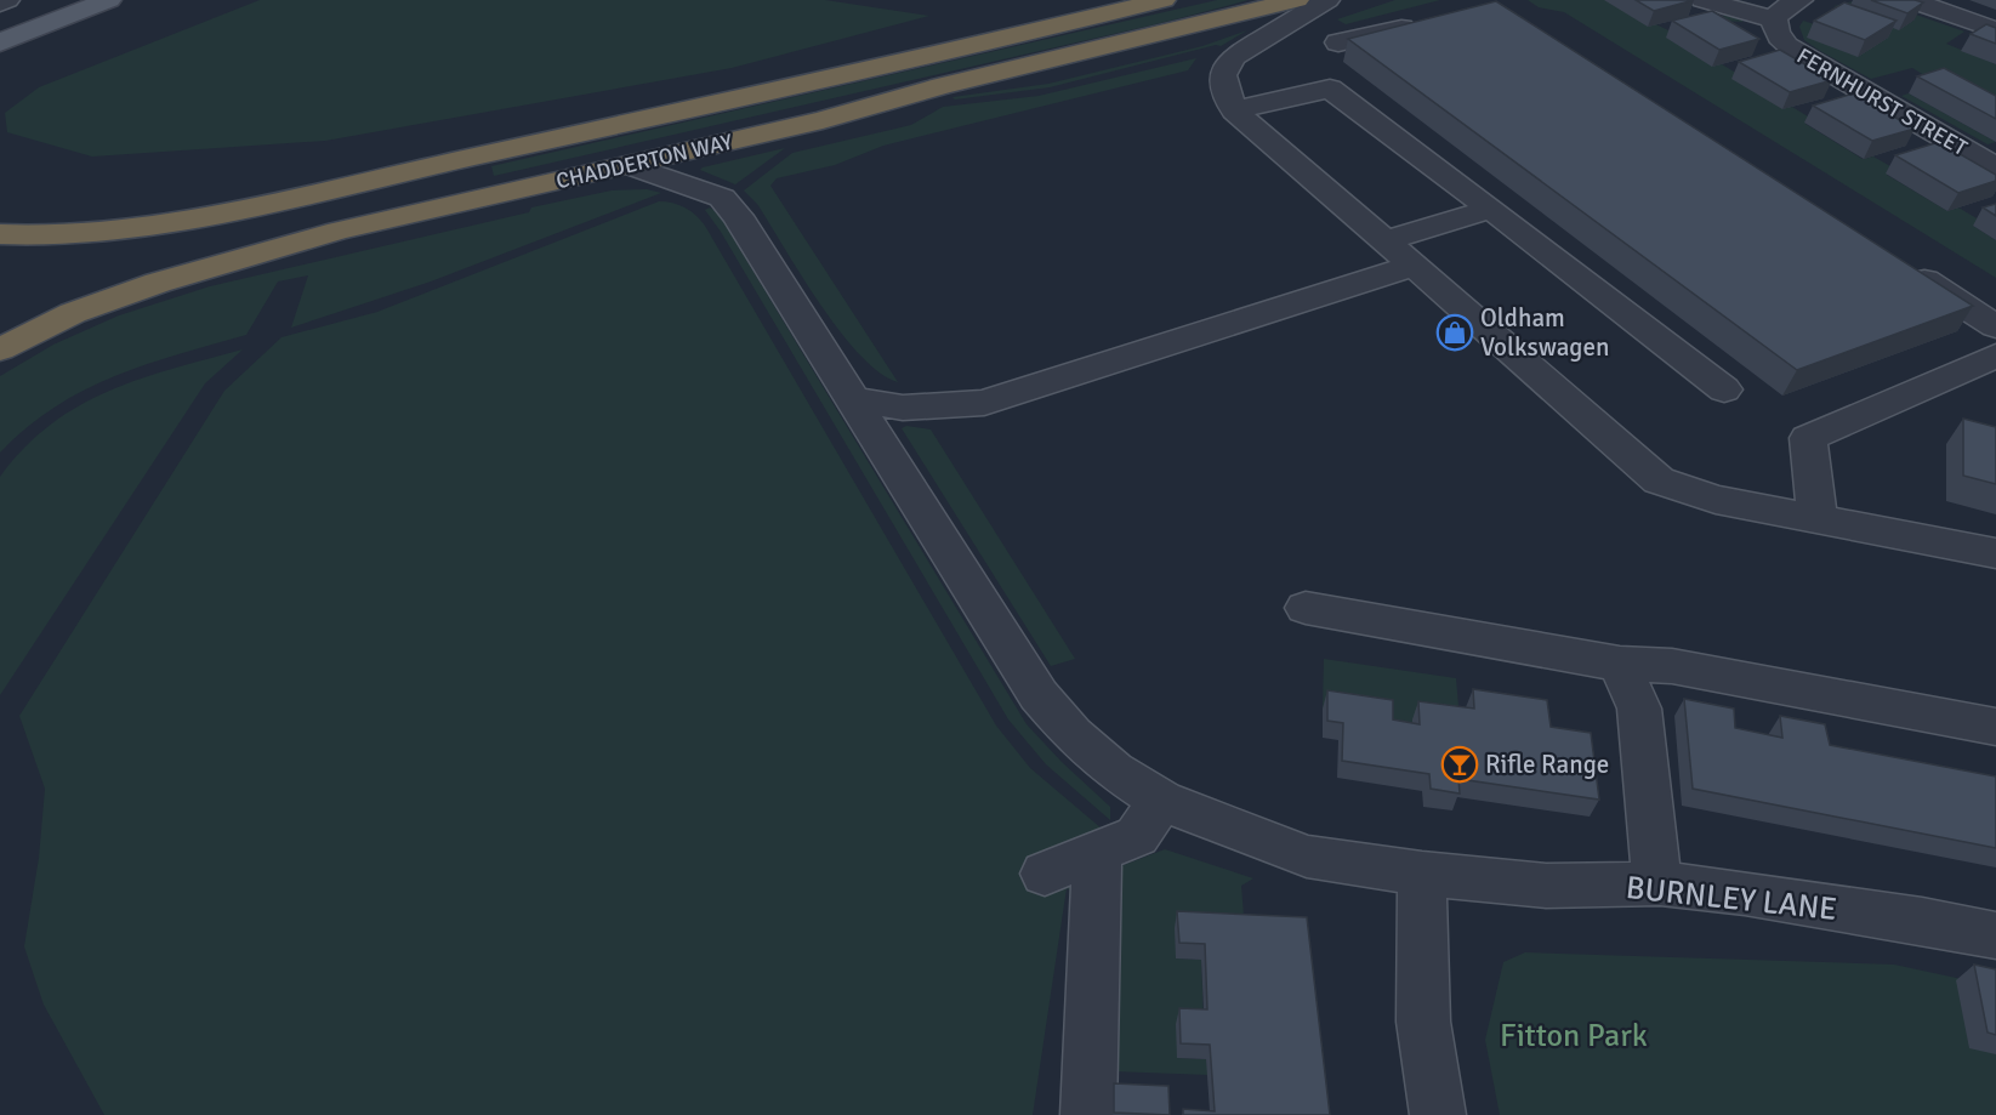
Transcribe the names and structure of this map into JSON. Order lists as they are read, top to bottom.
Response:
{
  "streets": {
    "highway": ["CHADDERTON WAY"],
    "street": ["FERNHURST STREET", "BURNLEY LANE"]
  },
  "crossings": [
    ["CHADDERTON WAY", "BURNLEY LANE"]
  ],
  "parks": ["Fitton Park"],
  "places": {
    "shop": ["Oldham Volkswagen"],
    "bar": ["Rifle Range"]
  }
}
